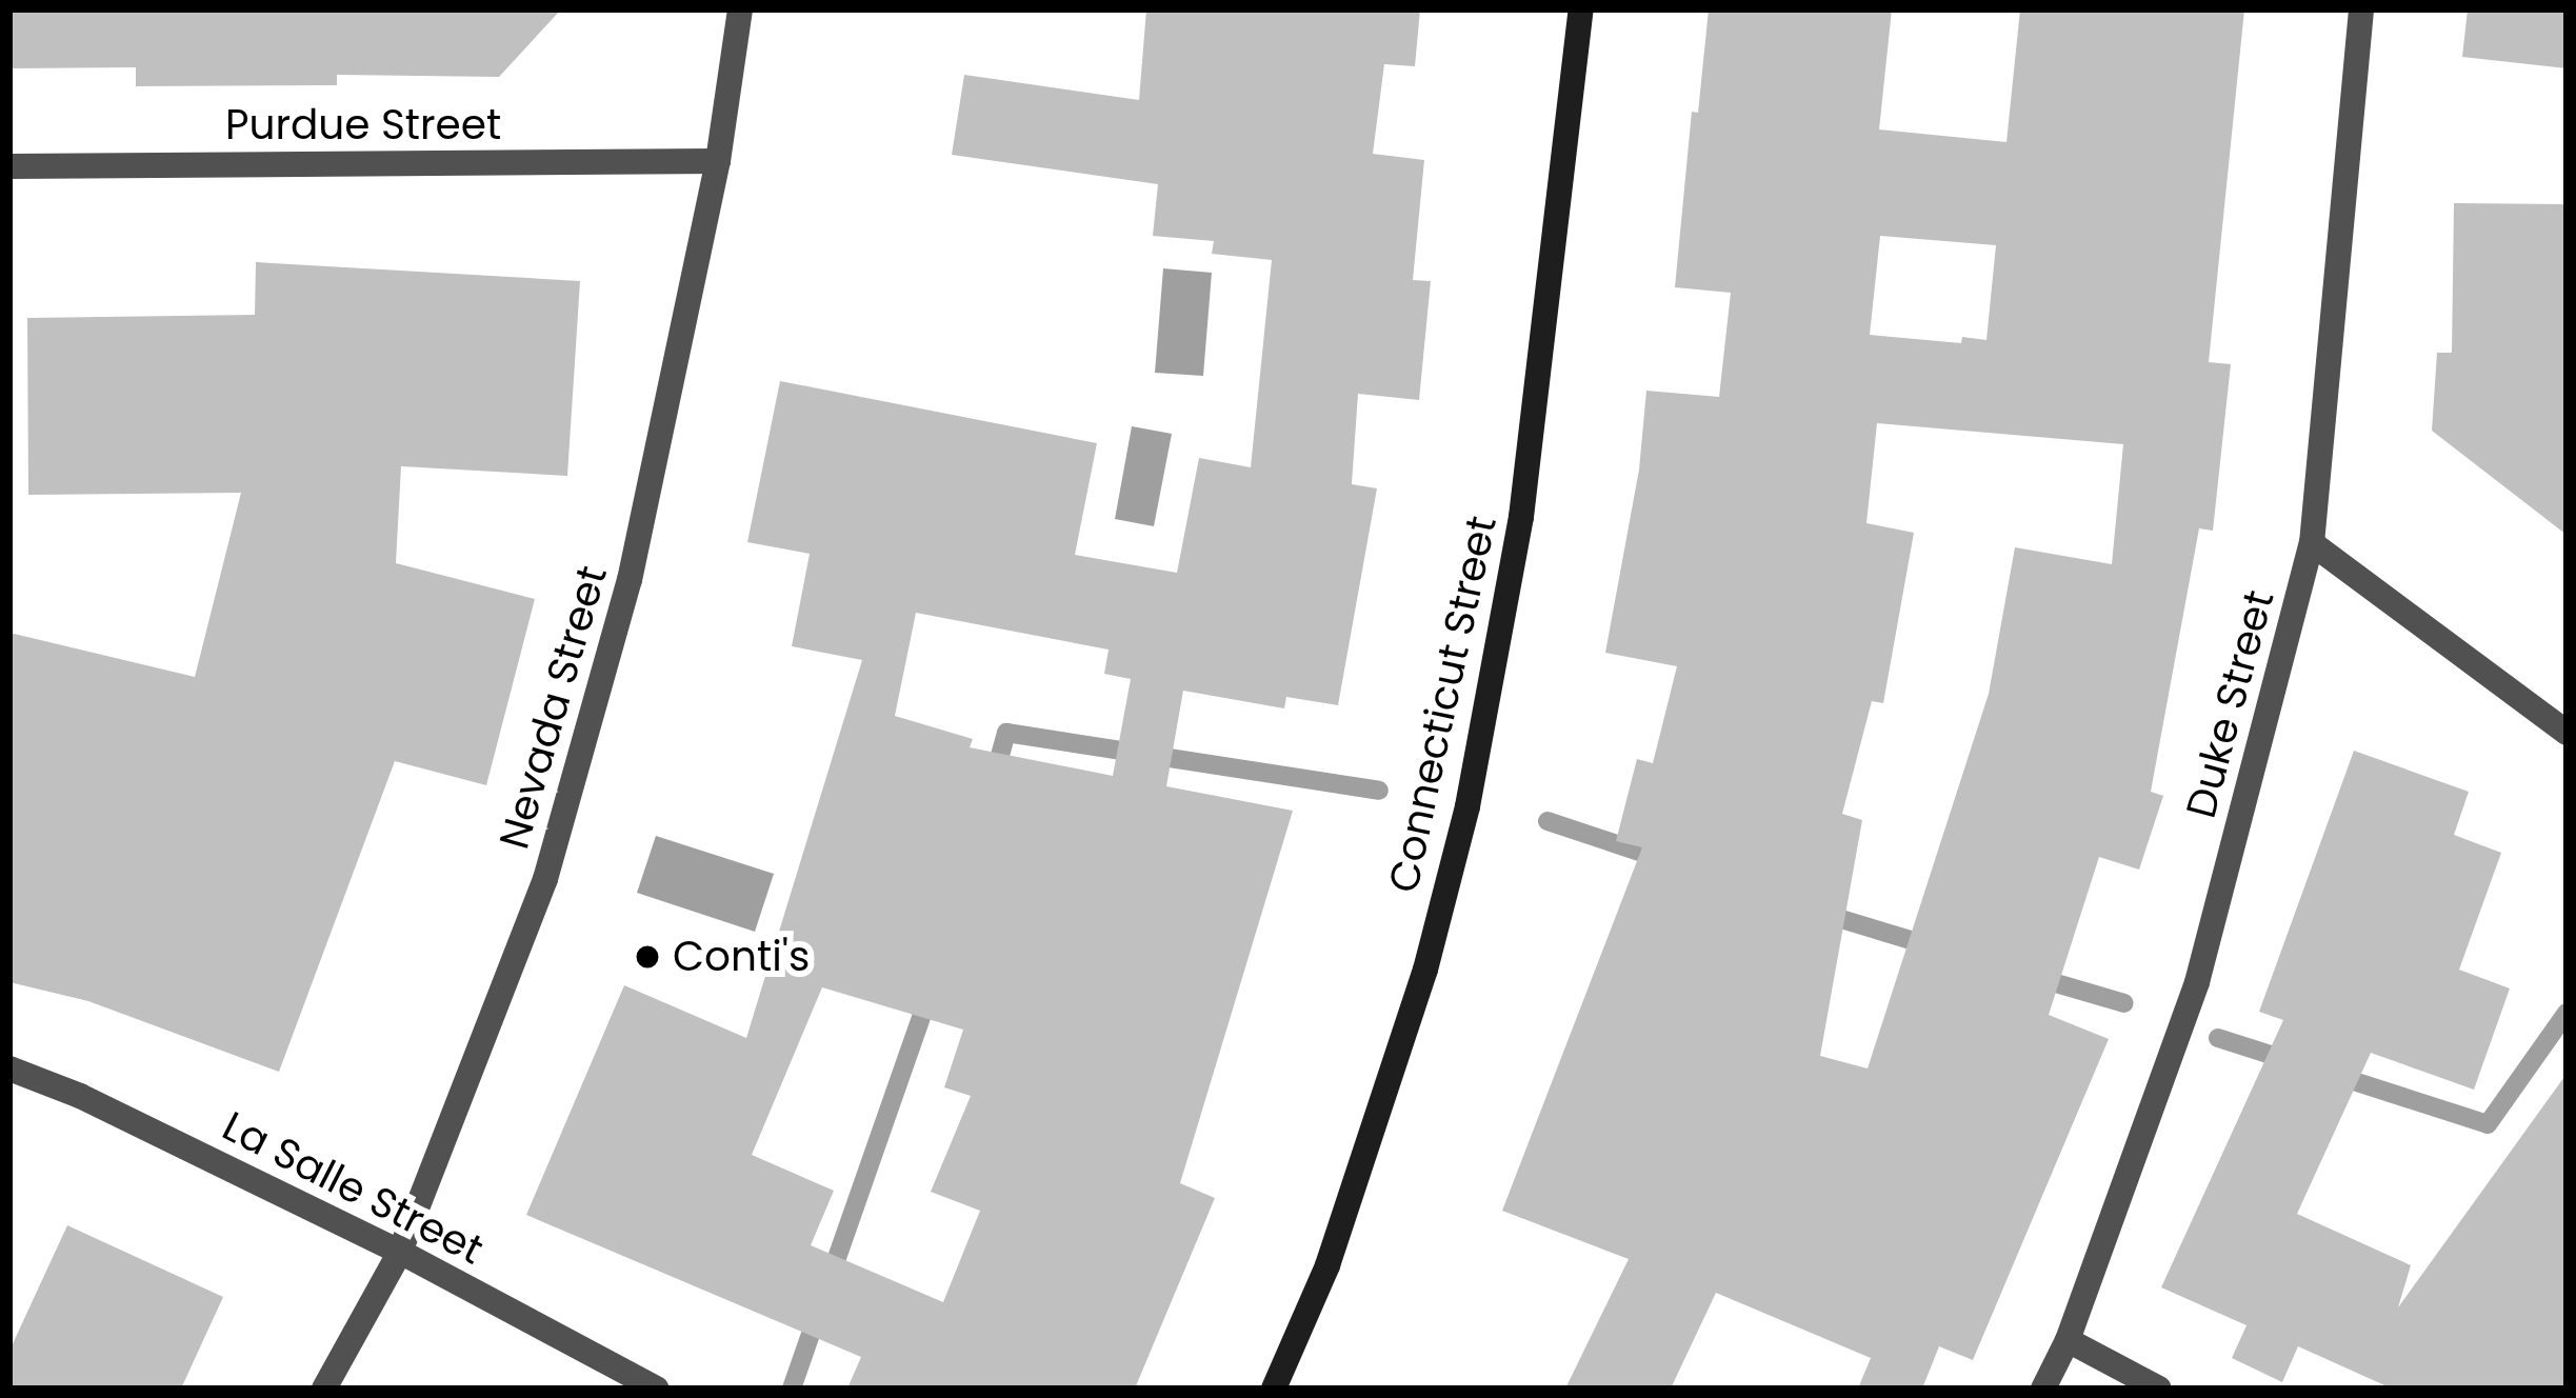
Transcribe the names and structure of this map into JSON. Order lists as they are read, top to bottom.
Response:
{
  "streets": {
    "street": [
      "Purdue Street",
      "Connecticut Street",
      "Duke Street",
      "Nevada Street",
      "La Salle Street"
    ]
  },
  "crossings": [
    ["Purdue Street", "Nevada Street"],
    ["Nevada Street", "La Salle Street"]
  ],
  "places": ["Conti's"]
}
